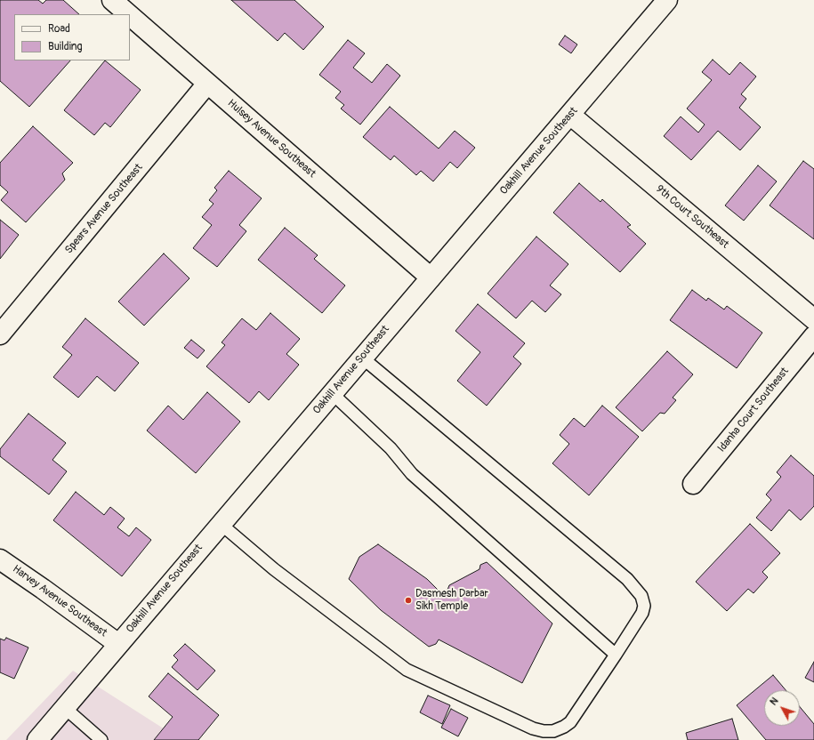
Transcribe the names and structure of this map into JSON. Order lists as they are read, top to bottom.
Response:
{
  "streets": {
    "street": [
      "Hulsey Avenue Southeast",
      "Oakhill Avenue Southeast",
      "Spears Avenue Southeast",
      "9th Court Southeast",
      "Idanha Court Southeast",
      "Harvey Avenue Southeast"
    ]
  },
  "crossings": [
    ["Hulsey Avenue Southeast", "Oakhill Avenue Southeast"],
    ["Hulsey Avenue Southeast", "Spears Avenue Southeast"],
    ["Oakhill Avenue Southeast", "9th Court Southeast"],
    ["Oakhill Avenue Southeast", "Harvey Avenue Southeast"]
  ],
  "places": ["Dasmesh Darbar Sikh Temple"],
  "legend": ["Road", "Building"],
  "north": "top left"
}
